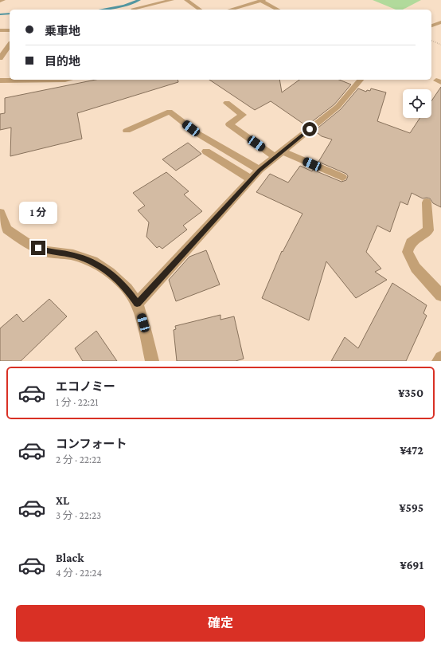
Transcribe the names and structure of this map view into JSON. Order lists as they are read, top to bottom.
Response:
{
  "page": {
    "banner": ["乗車地", "目的地"],
    "bubble": "1 分",
    "list": [
      {
        "name": "エコノミー",
        "note": "1 分 · 22:21",
        "value": "¥350"
      },
      {
        "name": "コンフォート",
        "note": "2 分 · 22:22",
        "value": "¥472"
      },
      {
        "name": "XL",
        "note": "3 分 · 22:23",
        "value": "¥595"
      },
      {
        "name": "Black",
        "note": "4 分 · 22:24",
        "value": "¥691"
      }
    ],
    "buttons": "確定"
  }
}
